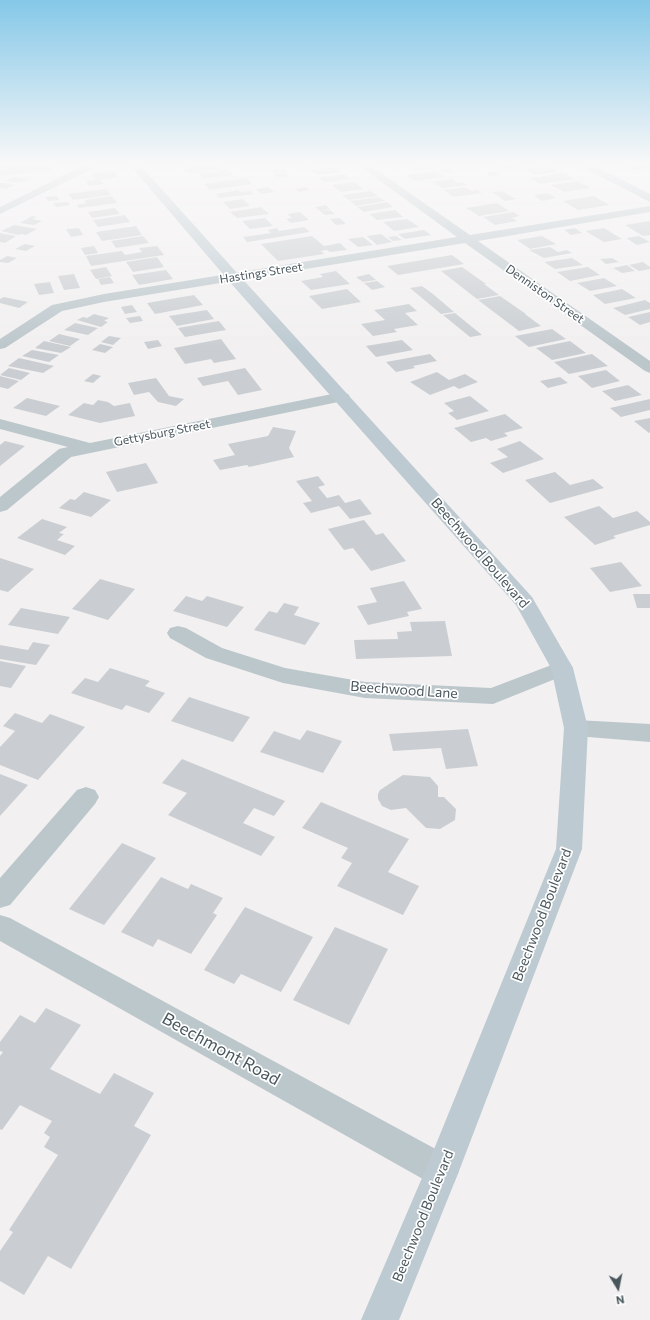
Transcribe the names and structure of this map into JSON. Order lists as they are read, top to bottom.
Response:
{
  "streets": {
    "main road": ["Beechwood Boulevard"],
    "street": [
      "Hastings Street",
      "Denniston Street",
      "Gettysburg Street",
      "Beechwood Lane",
      "Beechmont Road"
    ]
  },
  "crossings": [
    ["Hastings Street", "Denniston Street"],
    ["Hastings Street", "Beechwood Boulevard"],
    ["Gettysburg Street", "Beechwood Boulevard"],
    ["Beechwood Boulevard", "Beechwood Lane"],
    ["Beechwood Boulevard", "Beechmont Road"]
  ],
  "north": "bottom"
}
